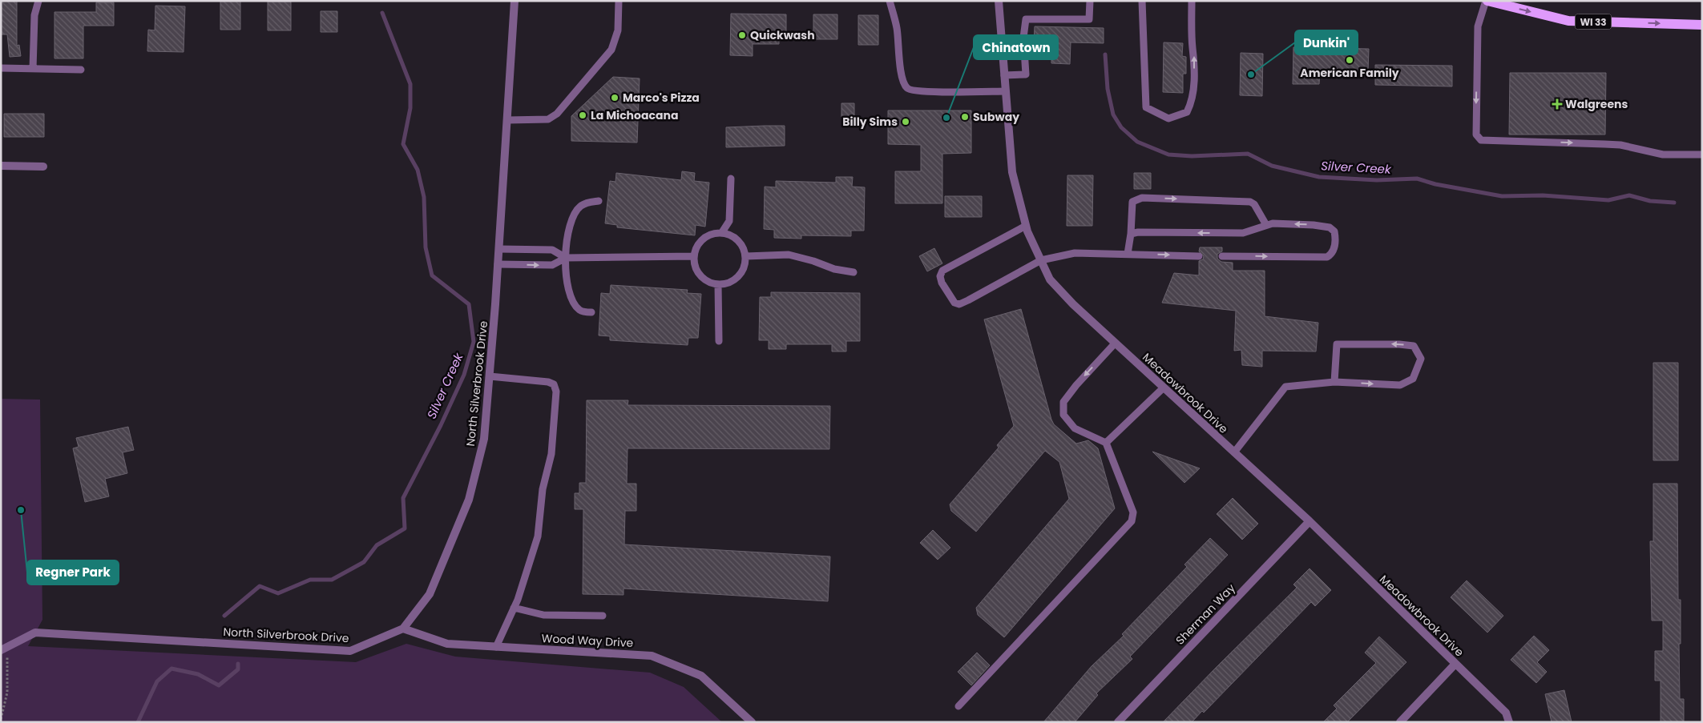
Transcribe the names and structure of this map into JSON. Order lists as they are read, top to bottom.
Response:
{
  "streets": {
    "main road": ["WI 33"],
    "street": [
      "North Silverbrook Drive",
      "Meadowbrook Drive",
      "Sherman Way",
      "Wood Way Drive"
    ]
  },
  "crossings": [
    ["North Silverbrook Drive", "Wood Way Drive"],
    ["Meadowbrook Drive", "Sherman Way"]
  ],
  "water": ["Silver Creek"],
  "places": {
    "other": [
      "Quickwash",
      "American Family",
      "Dunkin'",
      "Marco's Pizza",
      "La Michoacana",
      "Subway",
      "Chinatown",
      "Billy Sims",
      "Regner Park"
    ],
    "health": ["Walgreens"]
  }
}
